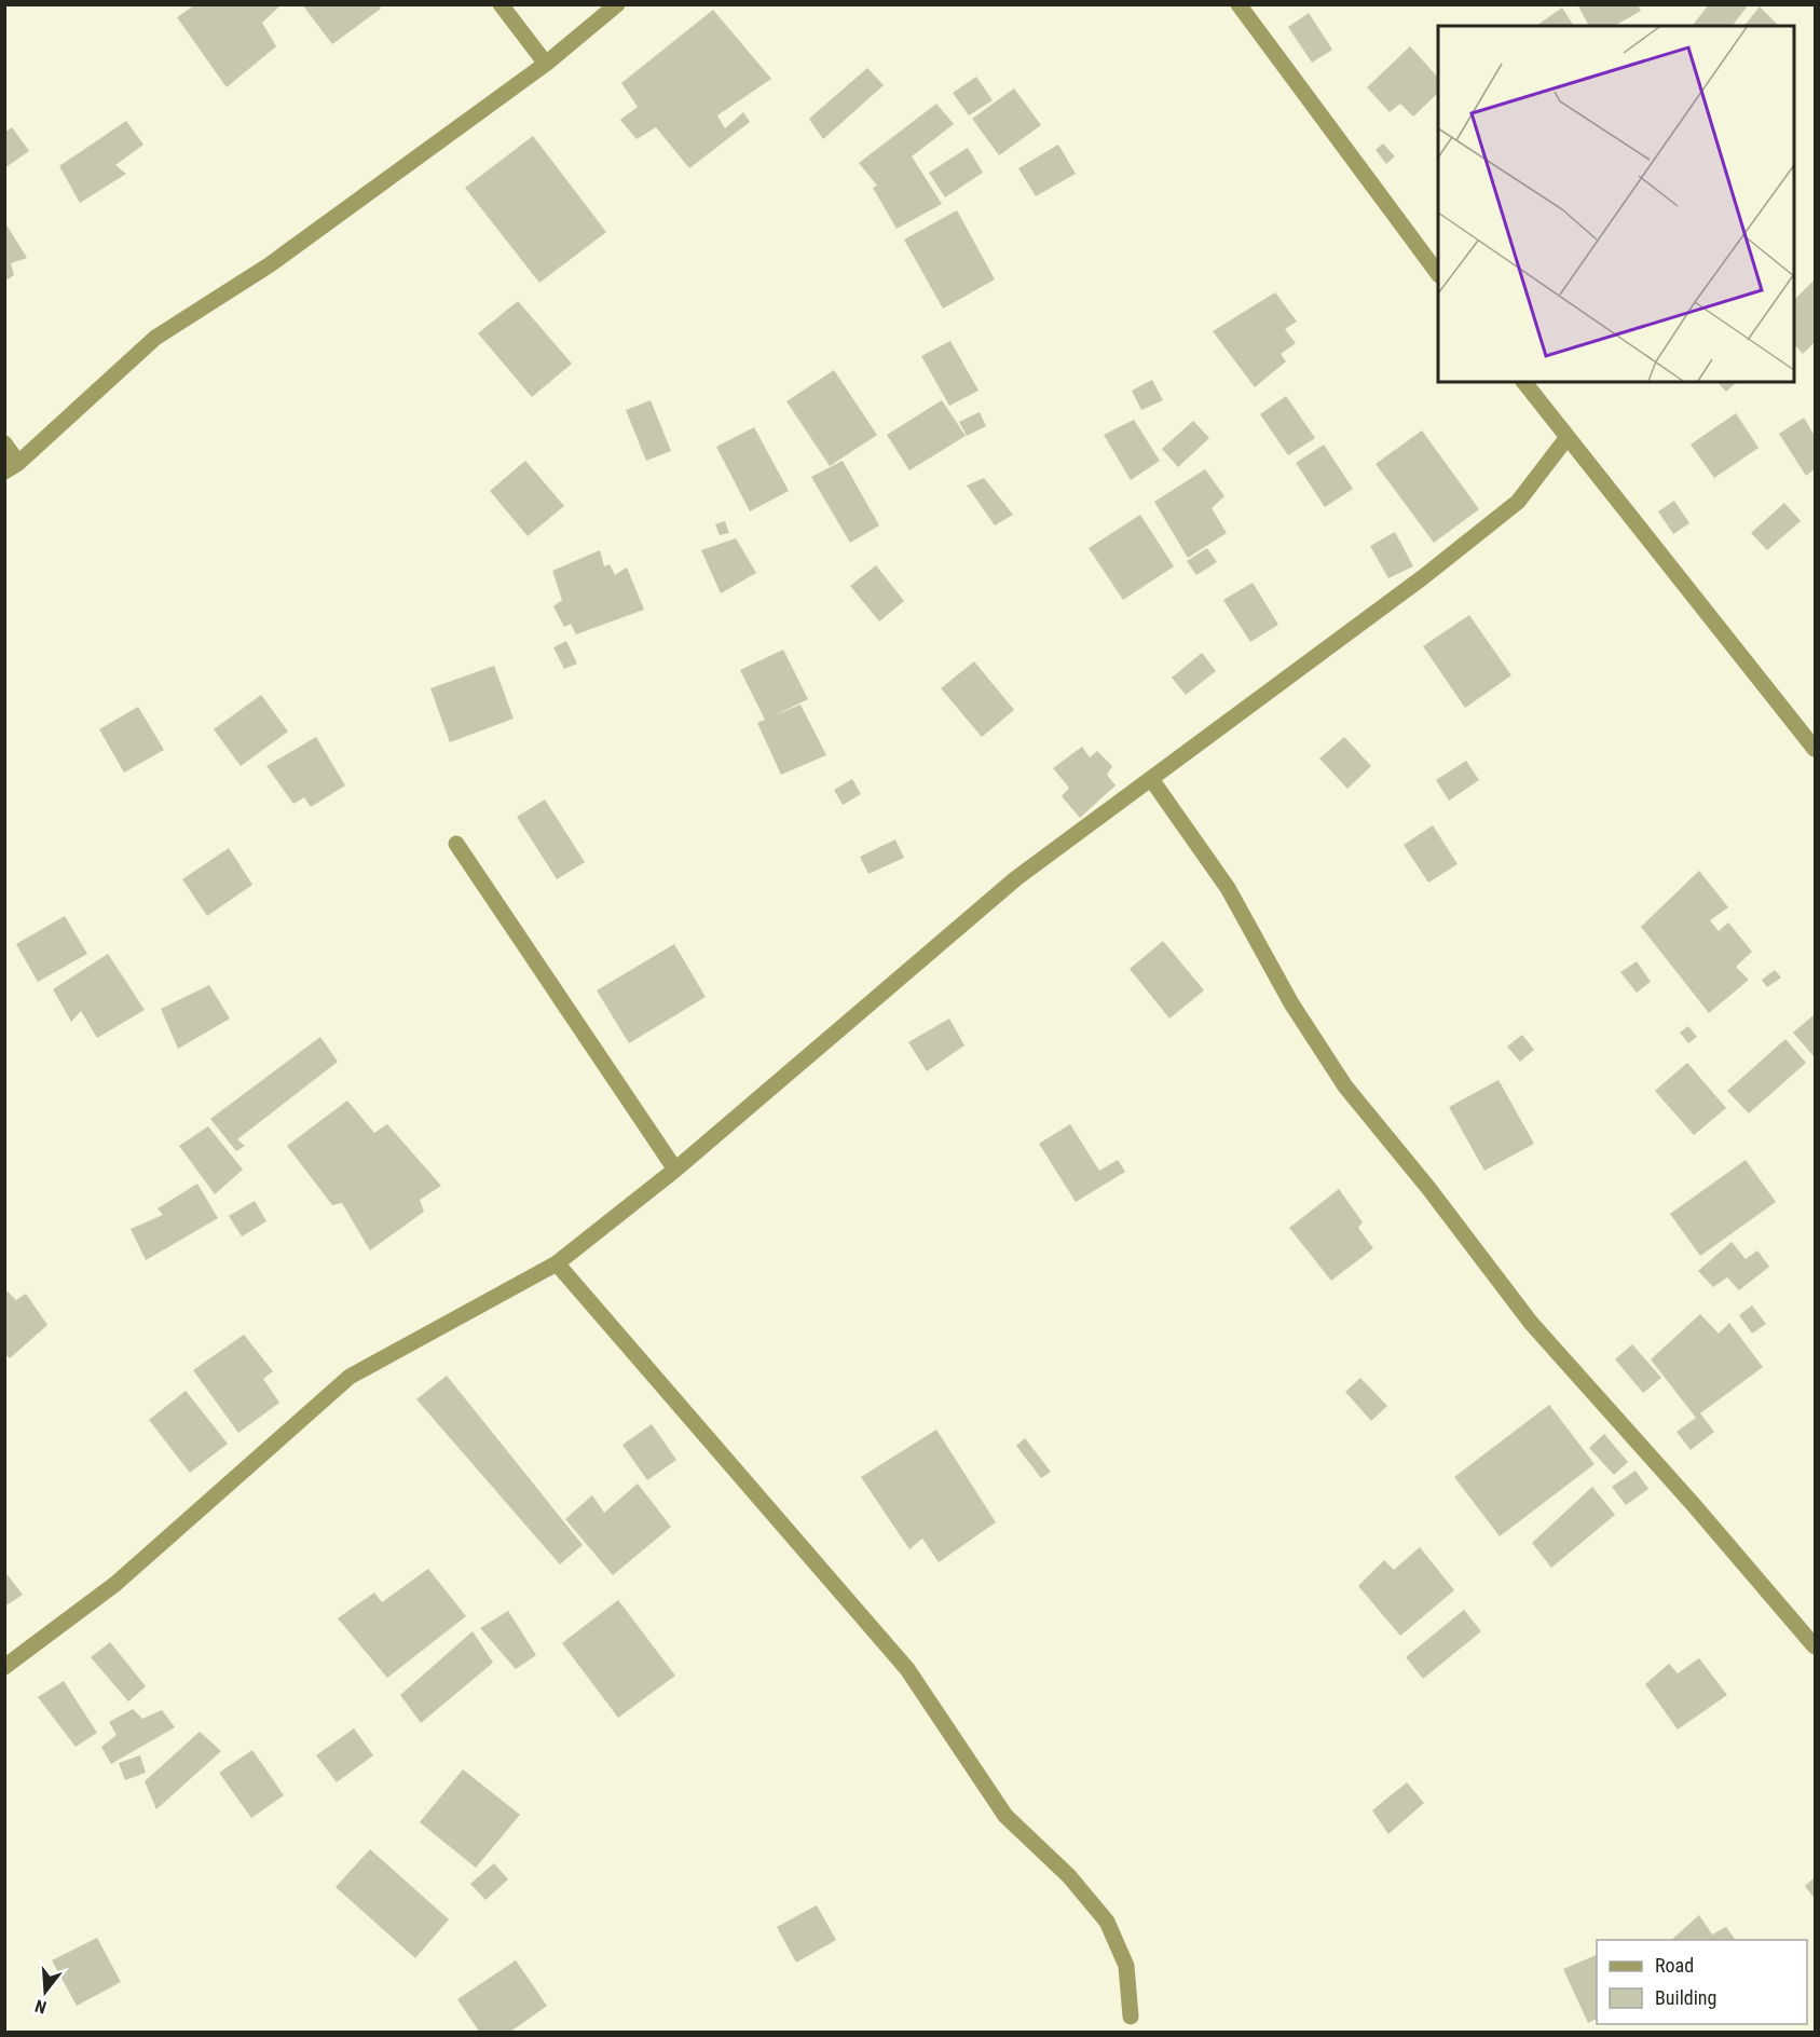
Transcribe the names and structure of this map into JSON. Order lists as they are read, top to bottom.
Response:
{
  "legend": ["Road", "Building"],
  "north": "bottom"
}
